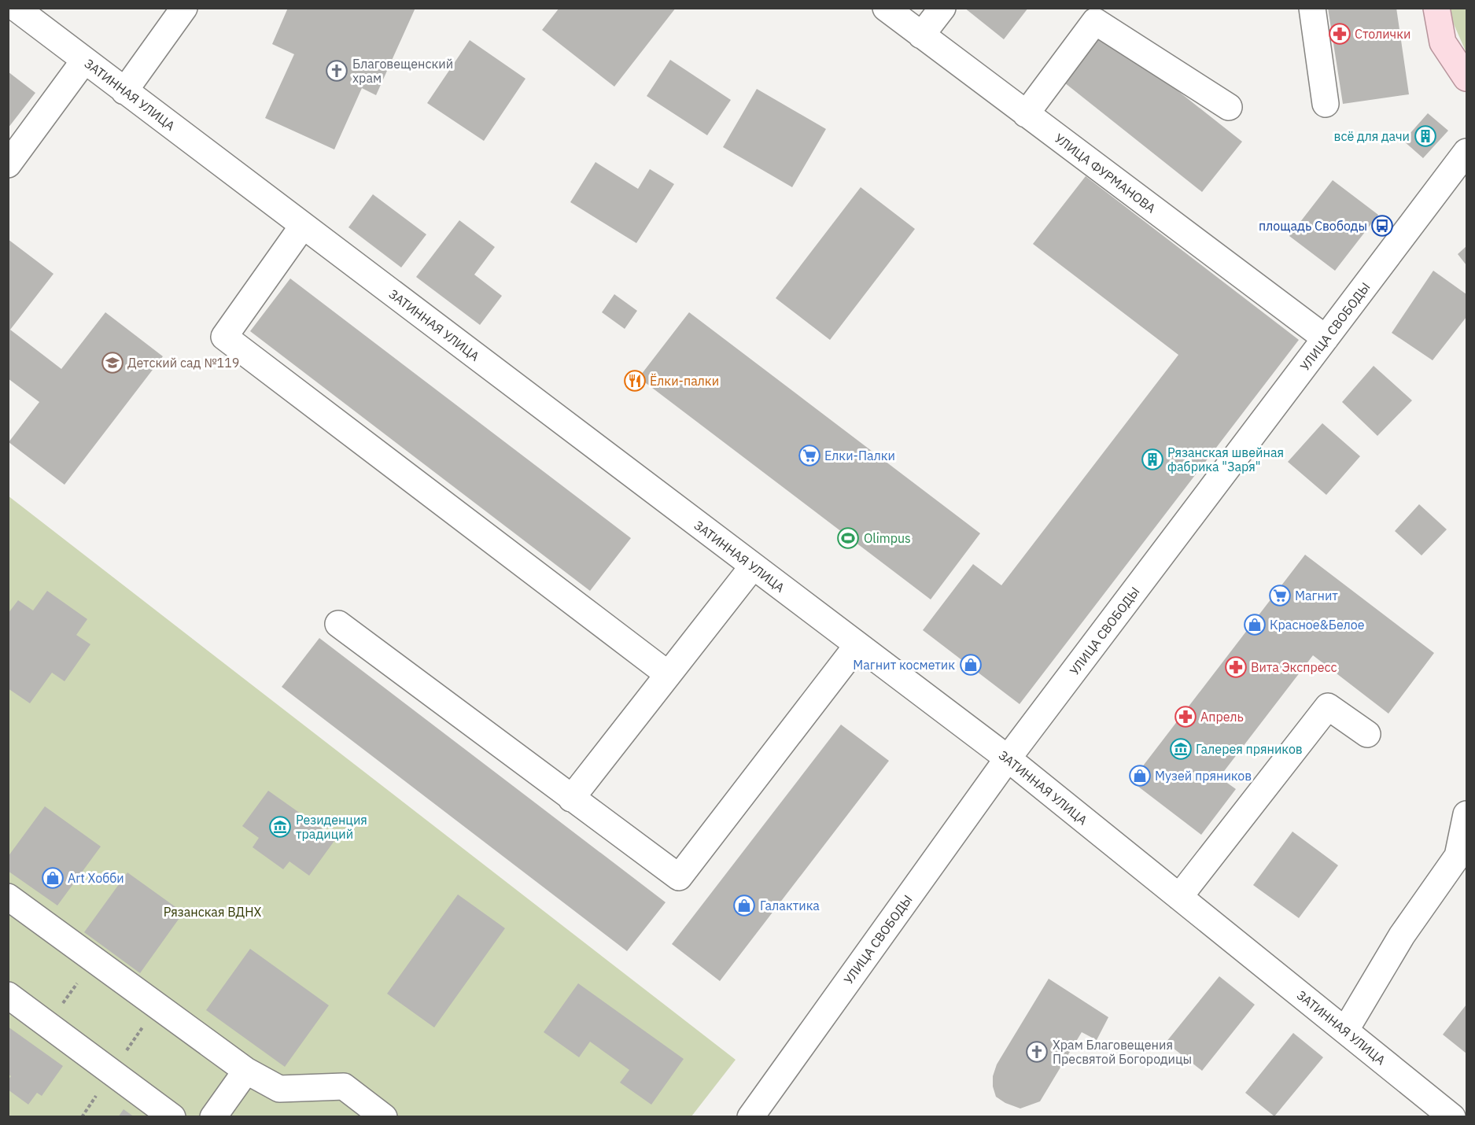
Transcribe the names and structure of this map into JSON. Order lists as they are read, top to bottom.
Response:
{
  "streets": {
    "street": ["ЗАТИННАЯ УЛИЦА", "УЛИЦА ФУРМАНОВА", "УЛИЦА СВОБОДЫ"]
  },
  "crossings": [
    ["ЗАТИННАЯ УЛИЦА", "УЛИЦА СВОБОДЫ"],
    ["УЛИЦА ФУРМАНОВА", "УЛИЦА СВОБОДЫ"]
  ],
  "parks": ["Рязанская ВДНХ"],
  "places": {
    "pharmacy": ["Столички", "Вита Экспресс", "Апрель"],
    "church": ["Благовещенский храм", "Храм Благовещения Пресвятой Богородицы"],
    "building": ["всё для дачи", "Рязанская швейная фабрика \"Заря\""],
    "bus stop": ["площадь Свободы"],
    "school or university": ["Детский сад №119"],
    "restaurant": ["Ёлки-палки"],
    "supermarket": ["Елки-Палки", "Магнит"],
    "sports": ["Olimpus"],
    "shop": [
      "Красное&Белое",
      "Магнит косметик",
      "Музей пряников",
      "Art Хобби",
      "Галактика"
    ],
    "museum": ["Галерея пряников", "Резиденция традиций"]
  }
}
